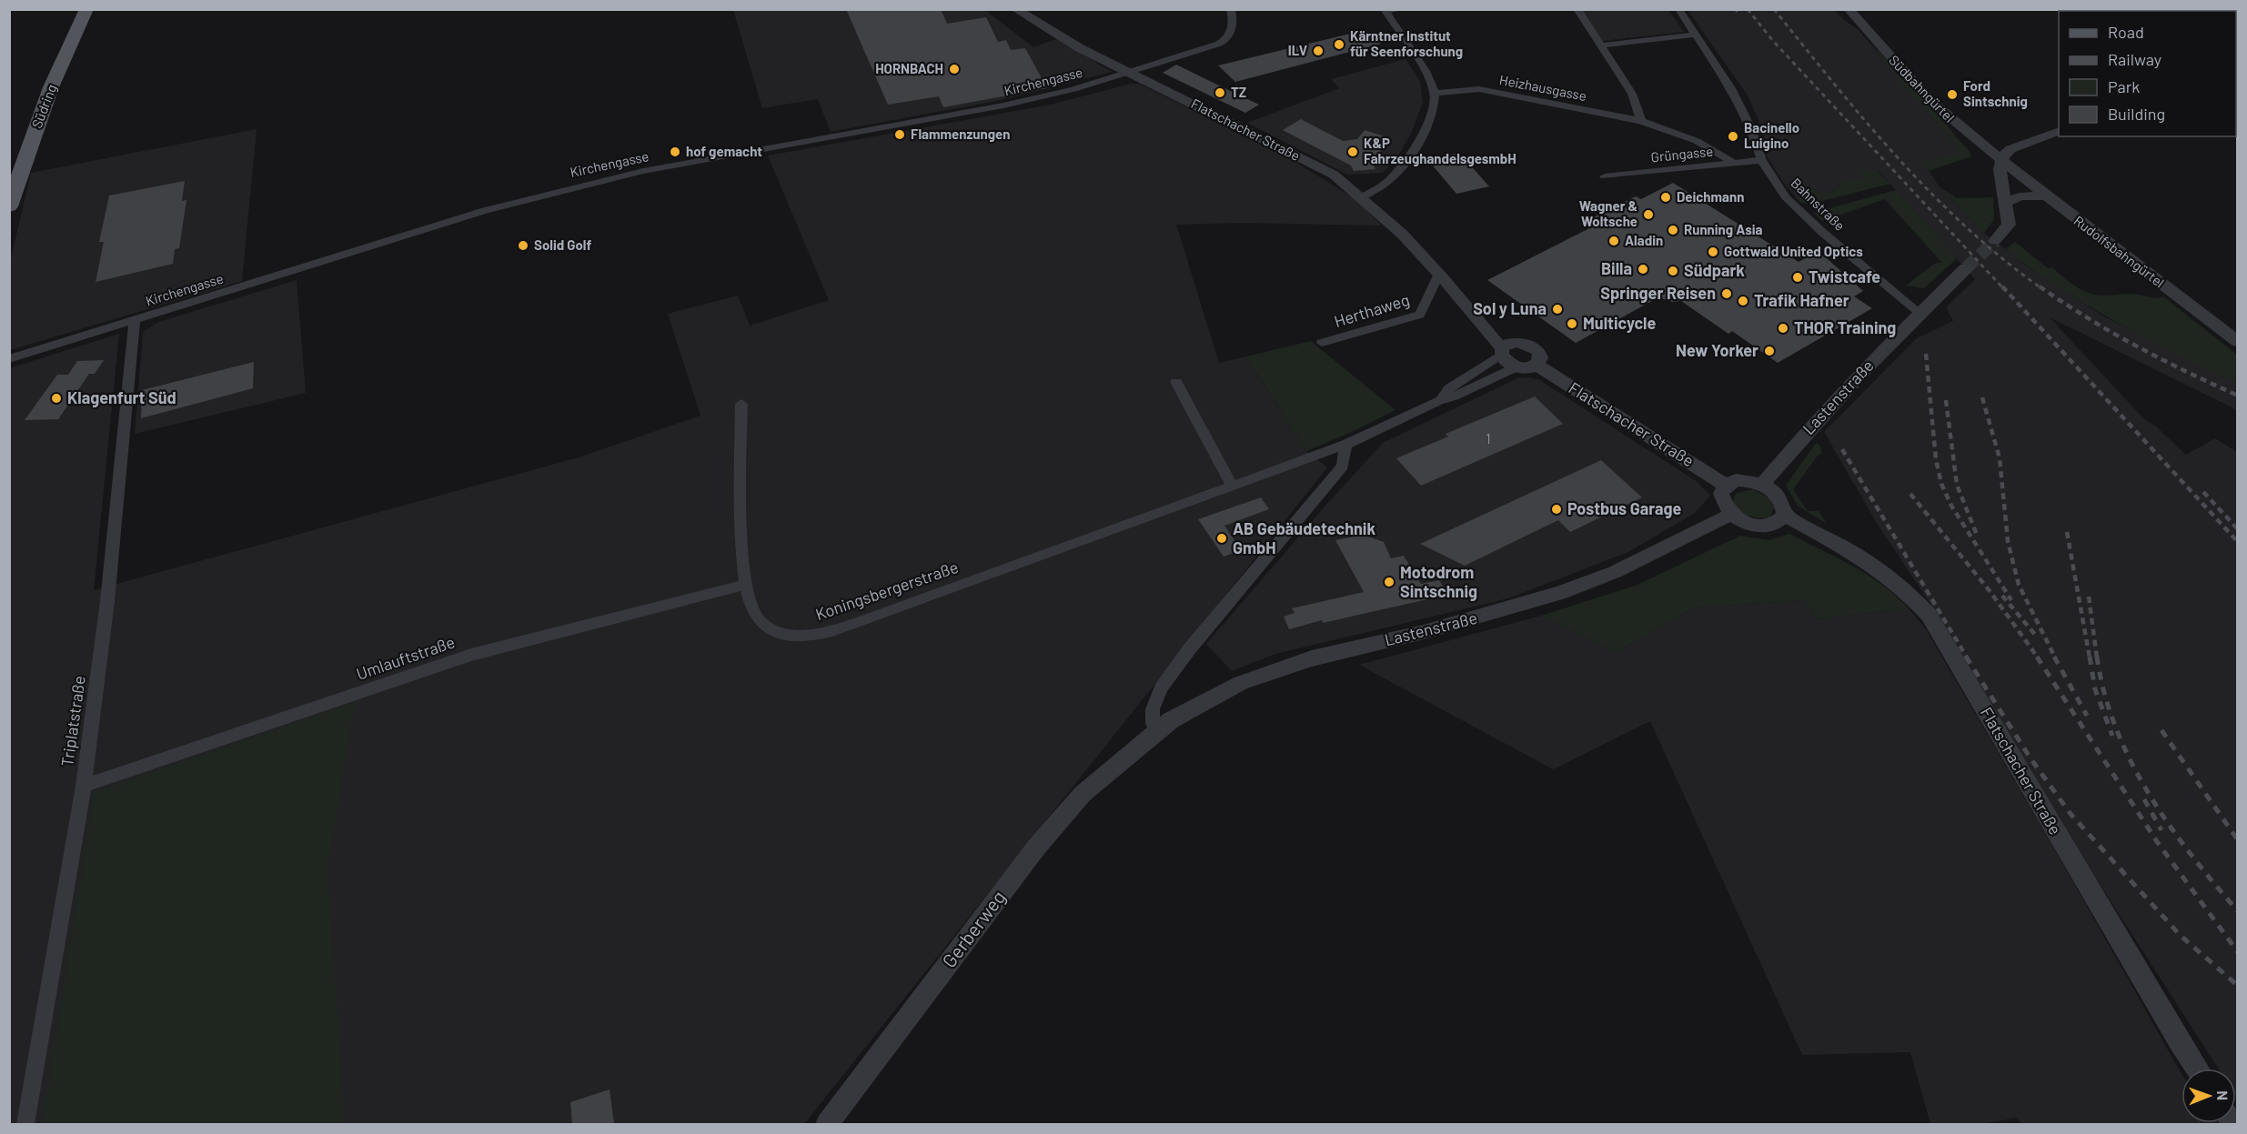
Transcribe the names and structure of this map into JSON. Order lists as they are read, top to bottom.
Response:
{
  "streets": {
    "main road": ["Südring"],
    "street": [
      "Kirchengasse",
      "Heizhausgasse",
      "Südbahngürtel",
      "Flatschacher Straße",
      "Grüngasse",
      "Bahnstraße",
      "Rudolfsbahngürtel",
      "Herthaweg",
      "Lastenstraße",
      "Koningsbergerstraße",
      "Umlauftstraße",
      "Triplatstraße",
      "Gerberweg"
    ]
  },
  "crossings": [
    ["Kirchengasse", "Flatschacher Straße"],
    ["Kirchengasse", "Triplatstraße"],
    ["Heizhausgasse", "Grüngasse"],
    ["Südbahngürtel", "Rudolfsbahngürtel"],
    ["Flatschacher Straße", "Herthaweg"],
    ["Flatschacher Straße", "Lastenstraße"],
    ["Flatschacher Straße", "Koningsbergerstraße"],
    ["Grüngasse", "Bahnstraße"],
    ["Bahnstraße", "Lastenstraße"],
    ["Lastenstraße", "Gerberweg"],
    ["Koningsbergerstraße", "Umlauftstraße"],
    ["Umlauftstraße", "Triplatstraße"]
  ],
  "places": [
    "Kärntner Institut für Seenforschung",
    "ILV",
    "HORNBACH",
    "TZ",
    "Ford Sintschnig",
    "Flammenzungen",
    "Bacinello Luigino",
    "hof gemacht",
    "K&P FahrzeughandelsgesmbH",
    "Deichmann",
    "Wagner & Woltsche",
    "Running Asia",
    "Aladin",
    "Solid Golf",
    "Gottwald United Optics",
    "Billa",
    "Südpark",
    "Twistcafe",
    "Springer Reisen",
    "Trafik Hafner",
    "Sol y Luna",
    "Multicycle",
    "THOR Training",
    "New Yorker",
    "Klagenfurt Süd",
    "Postbus Garage",
    "AB Gebäudetechnik GmbH",
    "Motodrom Sintschnig"
  ],
  "house_numbers": ["1"],
  "legend": [
    "Road",
    "Railway",
    "Park",
    "Building"
  ],
  "north": "right"
}
